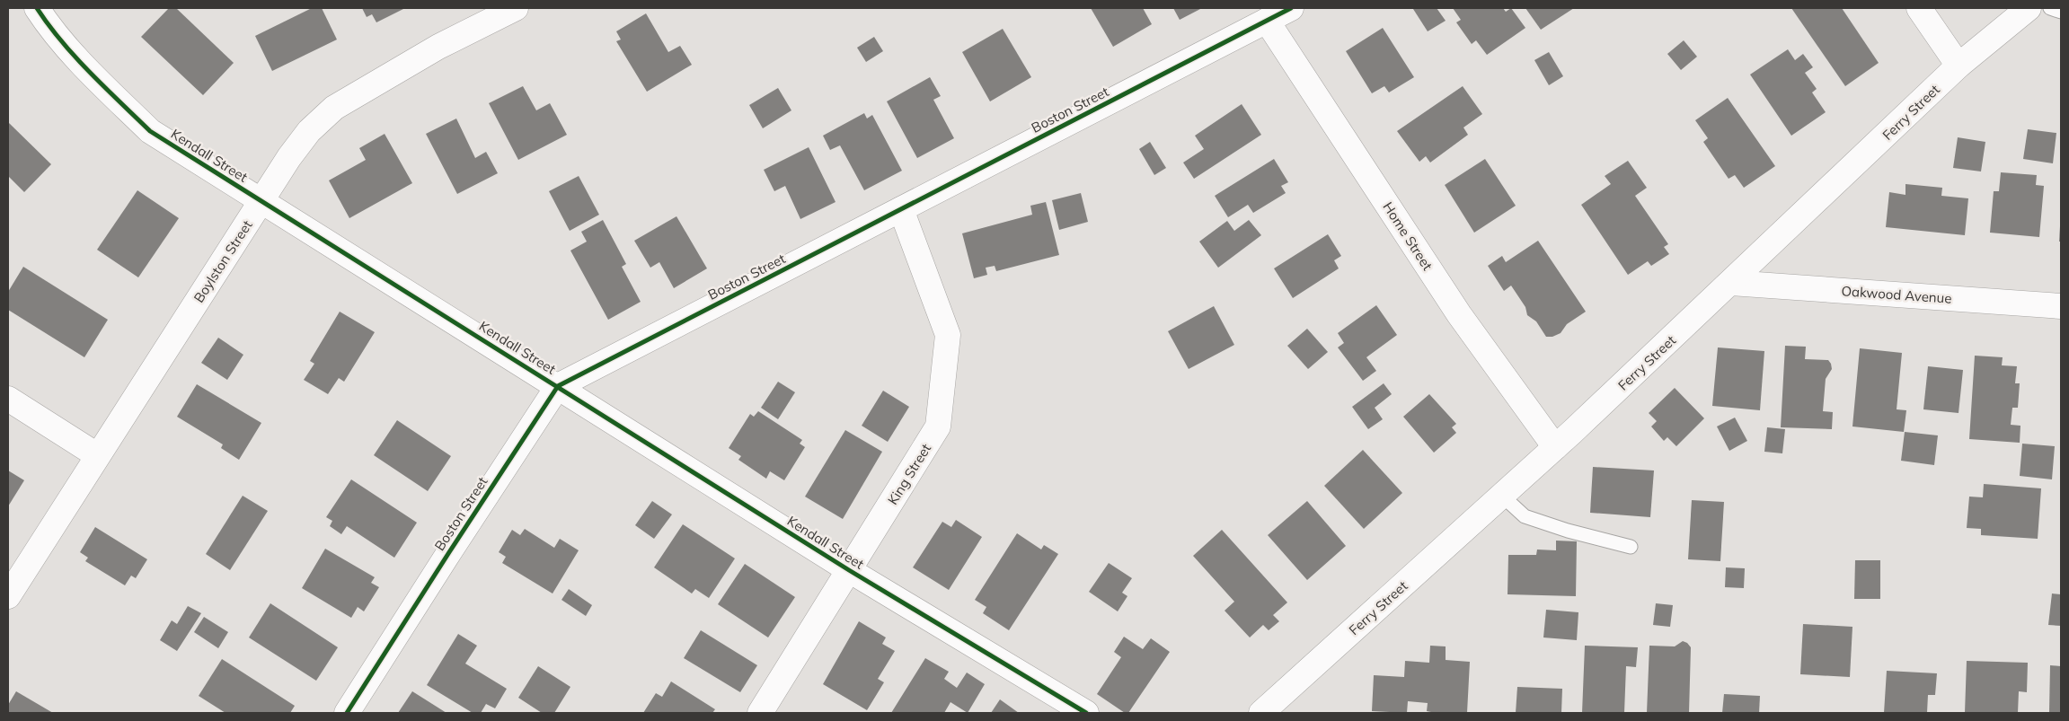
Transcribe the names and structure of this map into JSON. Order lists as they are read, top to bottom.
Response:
{
  "streets": {
    "street": [
      "Boston Street",
      "Ferry Street",
      "Kendall Street",
      "Home Street",
      "Boylston Street",
      "Oakwood Avenue",
      "King Street"
    ]
  },
  "crossings": [
    ["Boston Street", "Kendall Street"],
    ["Boston Street", "Home Street"],
    ["Boston Street", "King Street"],
    ["Ferry Street", "Home Street"],
    ["Ferry Street", "Oakwood Avenue"],
    ["Kendall Street", "Boylston Street"],
    ["Kendall Street", "King Street"]
  ]
}
